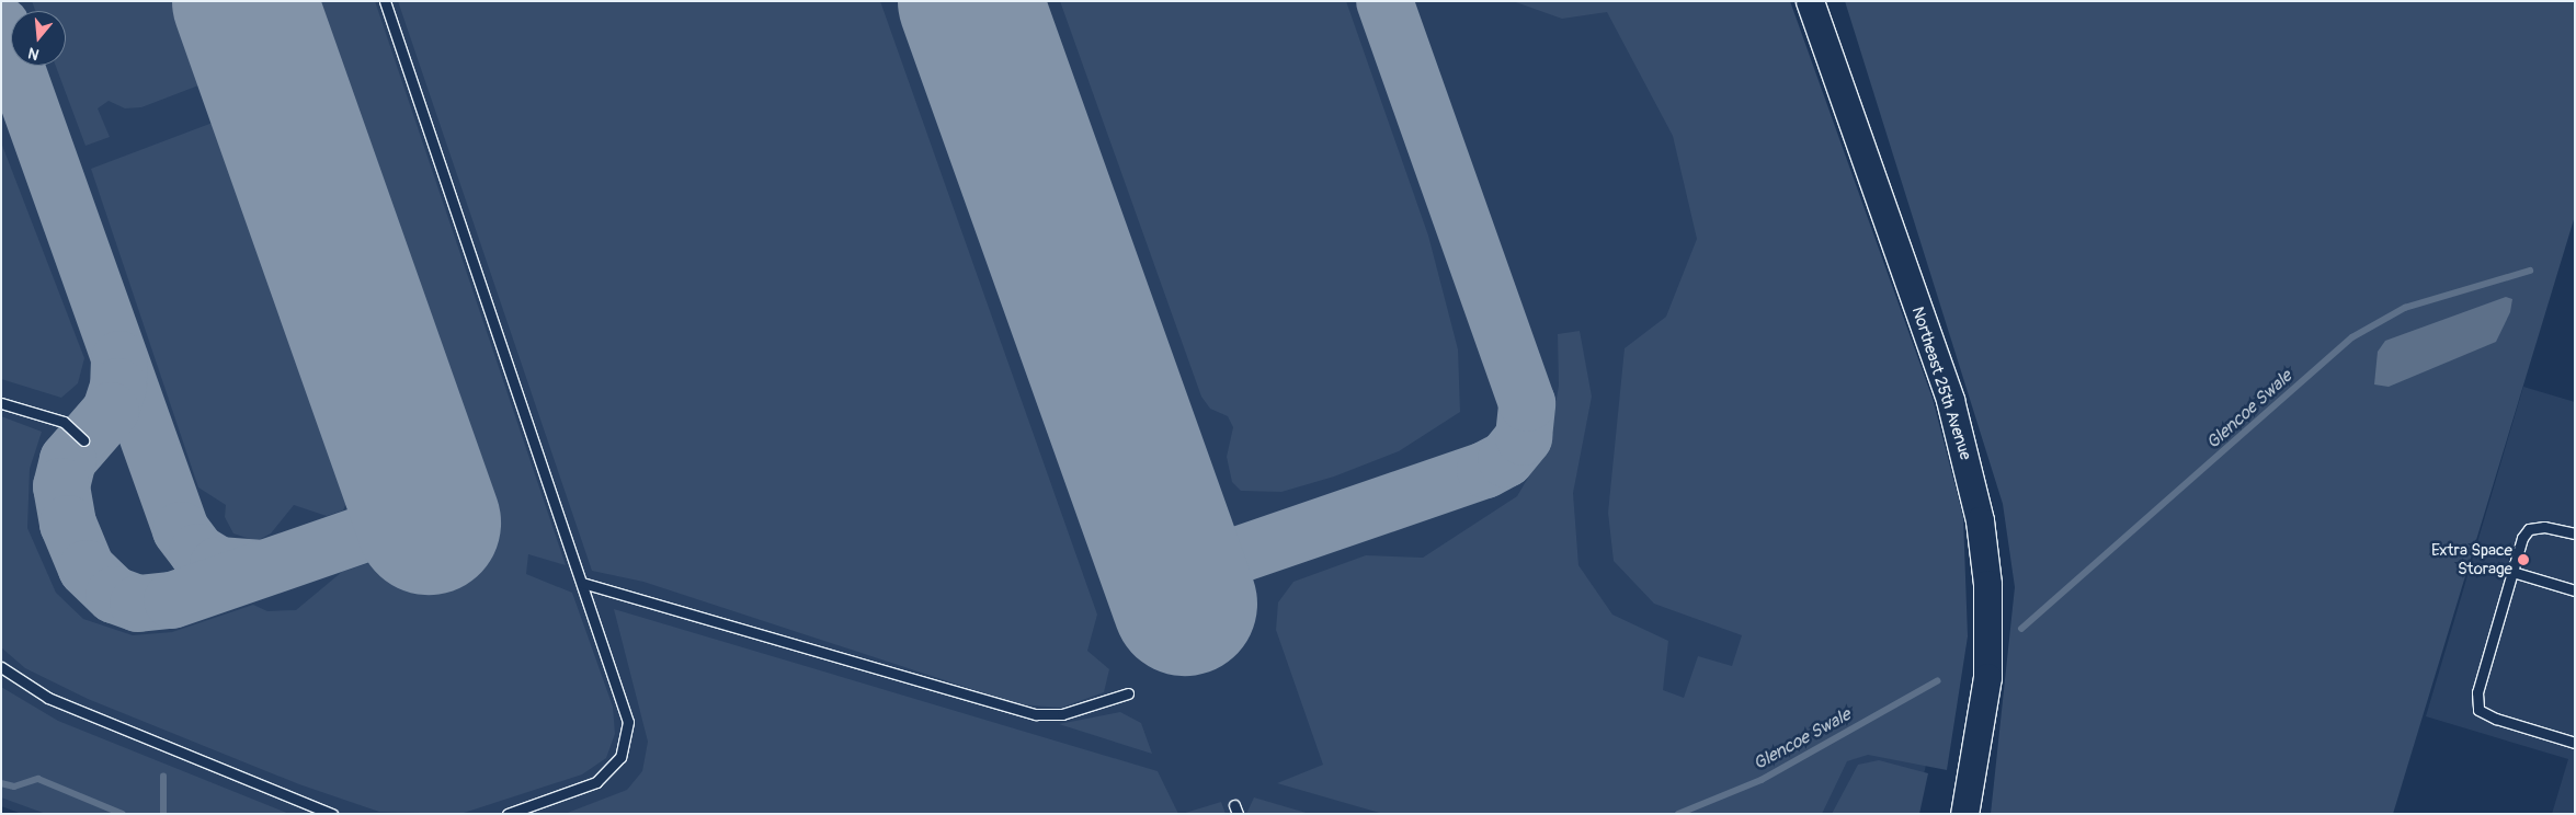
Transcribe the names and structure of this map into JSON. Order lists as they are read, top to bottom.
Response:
{
  "streets": {
    "main road": ["Northeast 25th Avenue"]
  },
  "water": ["Glencoe Swale"],
  "places": ["Extra Space Storage"],
  "north": "bottom"
}
